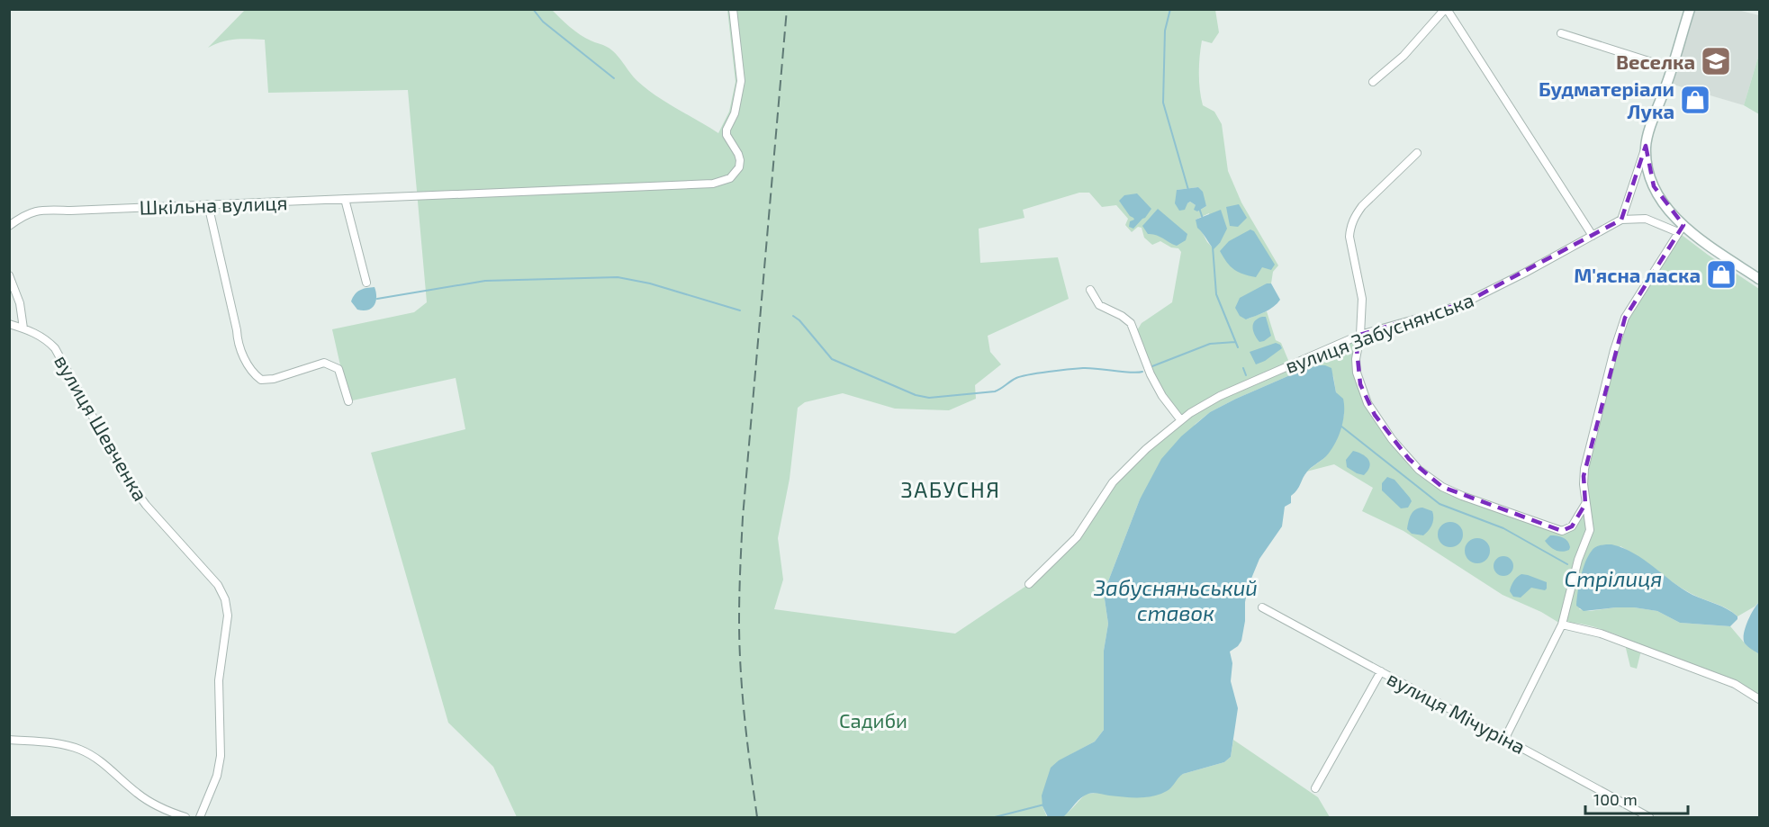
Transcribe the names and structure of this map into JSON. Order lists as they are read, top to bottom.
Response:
{
  "streets": {
    "street": [
      "Шкільна вулиця",
      "вулиця Забуснянська",
      "вулиця Шевченка",
      "вулиця Мічуріна"
    ]
  },
  "districts": ["ЗАБУСНЯ"],
  "water": ["Стрілиця", "Забусняньський ставок"],
  "parks": ["Садиби"],
  "places": {
    "school or university": ["Веселка"],
    "shop": ["Будматеріали Лука", "М'ясна ласка"]
  },
  "scale_bar": "100 m"
}
